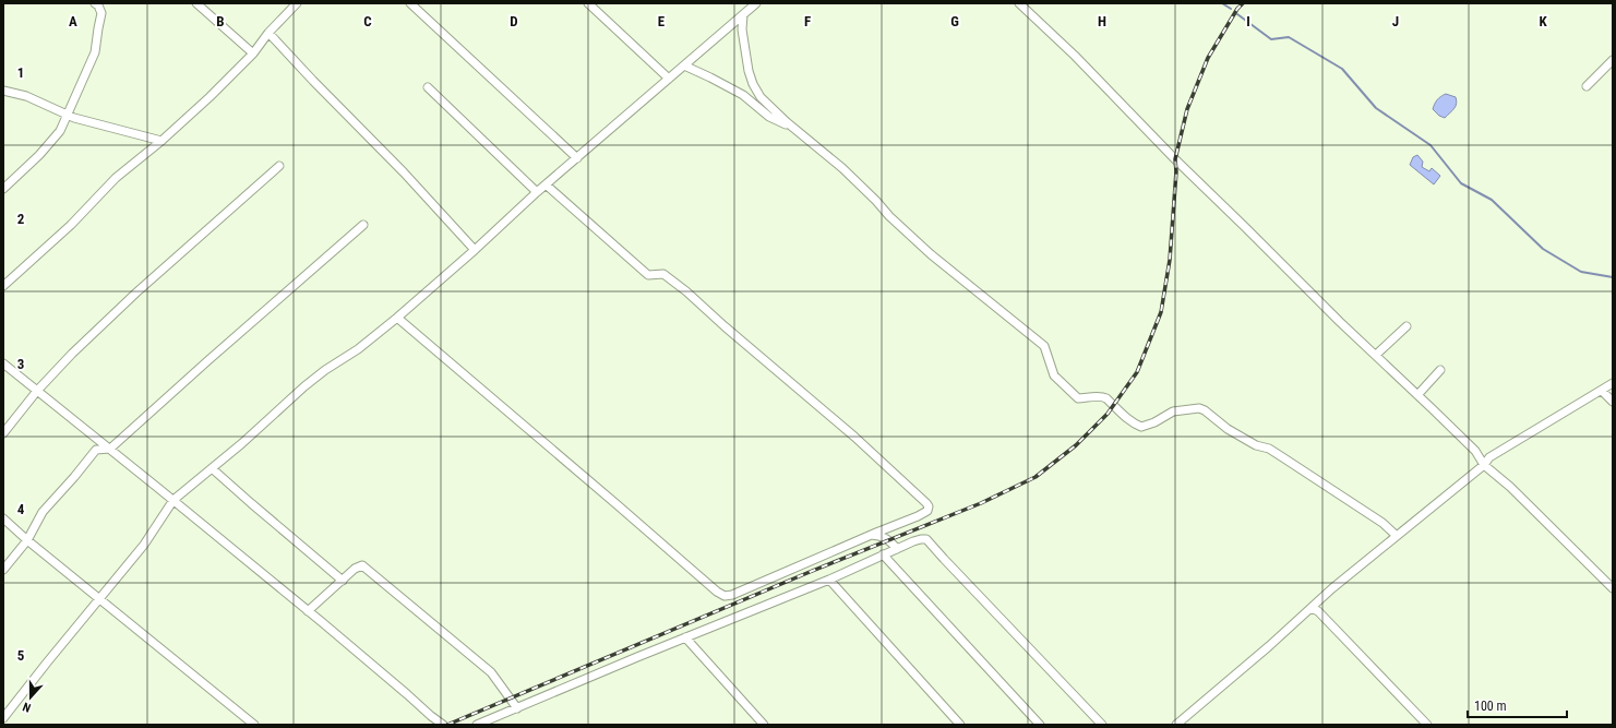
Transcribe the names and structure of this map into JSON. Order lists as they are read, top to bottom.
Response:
{
  "scale_bar": "100 m",
  "north": "bottom",
  "grid": {
    "columns": [
      "A",
      "B",
      "C",
      "D",
      "E",
      "F",
      "G",
      "H",
      "I",
      "J",
      "K"
    ],
    "rows": [
      "1",
      "2",
      "3",
      "4",
      "5"
    ]
  }
}
